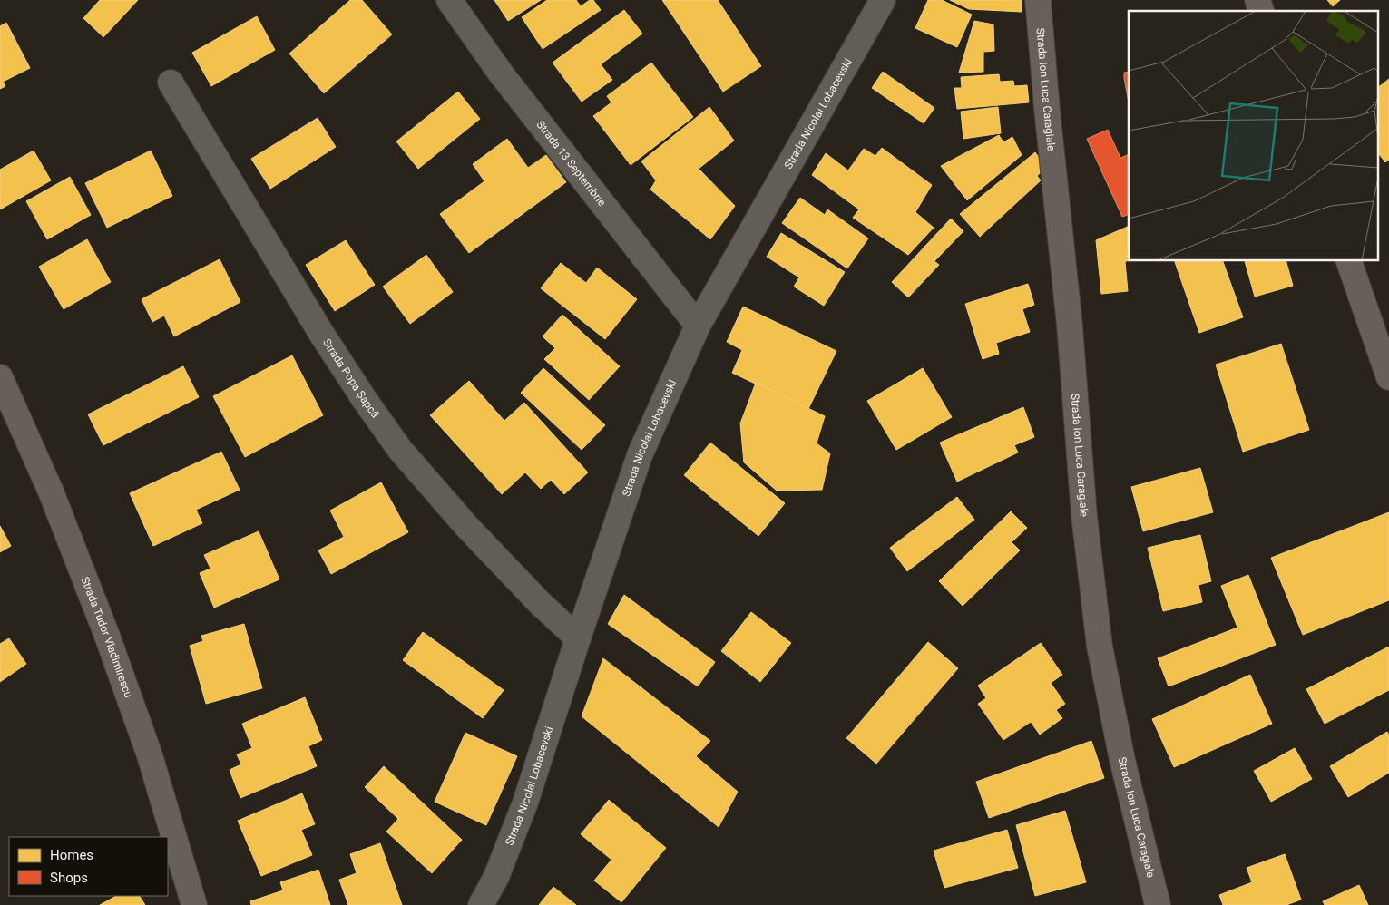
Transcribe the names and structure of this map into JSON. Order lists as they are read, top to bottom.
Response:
{
  "streets": {
    "main road": ["Strada Ion Luca Caragiale", "Strada Tudor Vladimirescu"],
    "street": ["Strada Nicolai Lobacevski", "Strada 13 Septembrie", "Strada Popa Șapcă"]
  },
  "crossings": [
    ["Strada Nicolai Lobacevski", "Strada 13 Septembrie"],
    ["Strada Nicolai Lobacevski", "Strada Popa Șapcă"]
  ],
  "legend": ["Homes", "Shops"]
}
